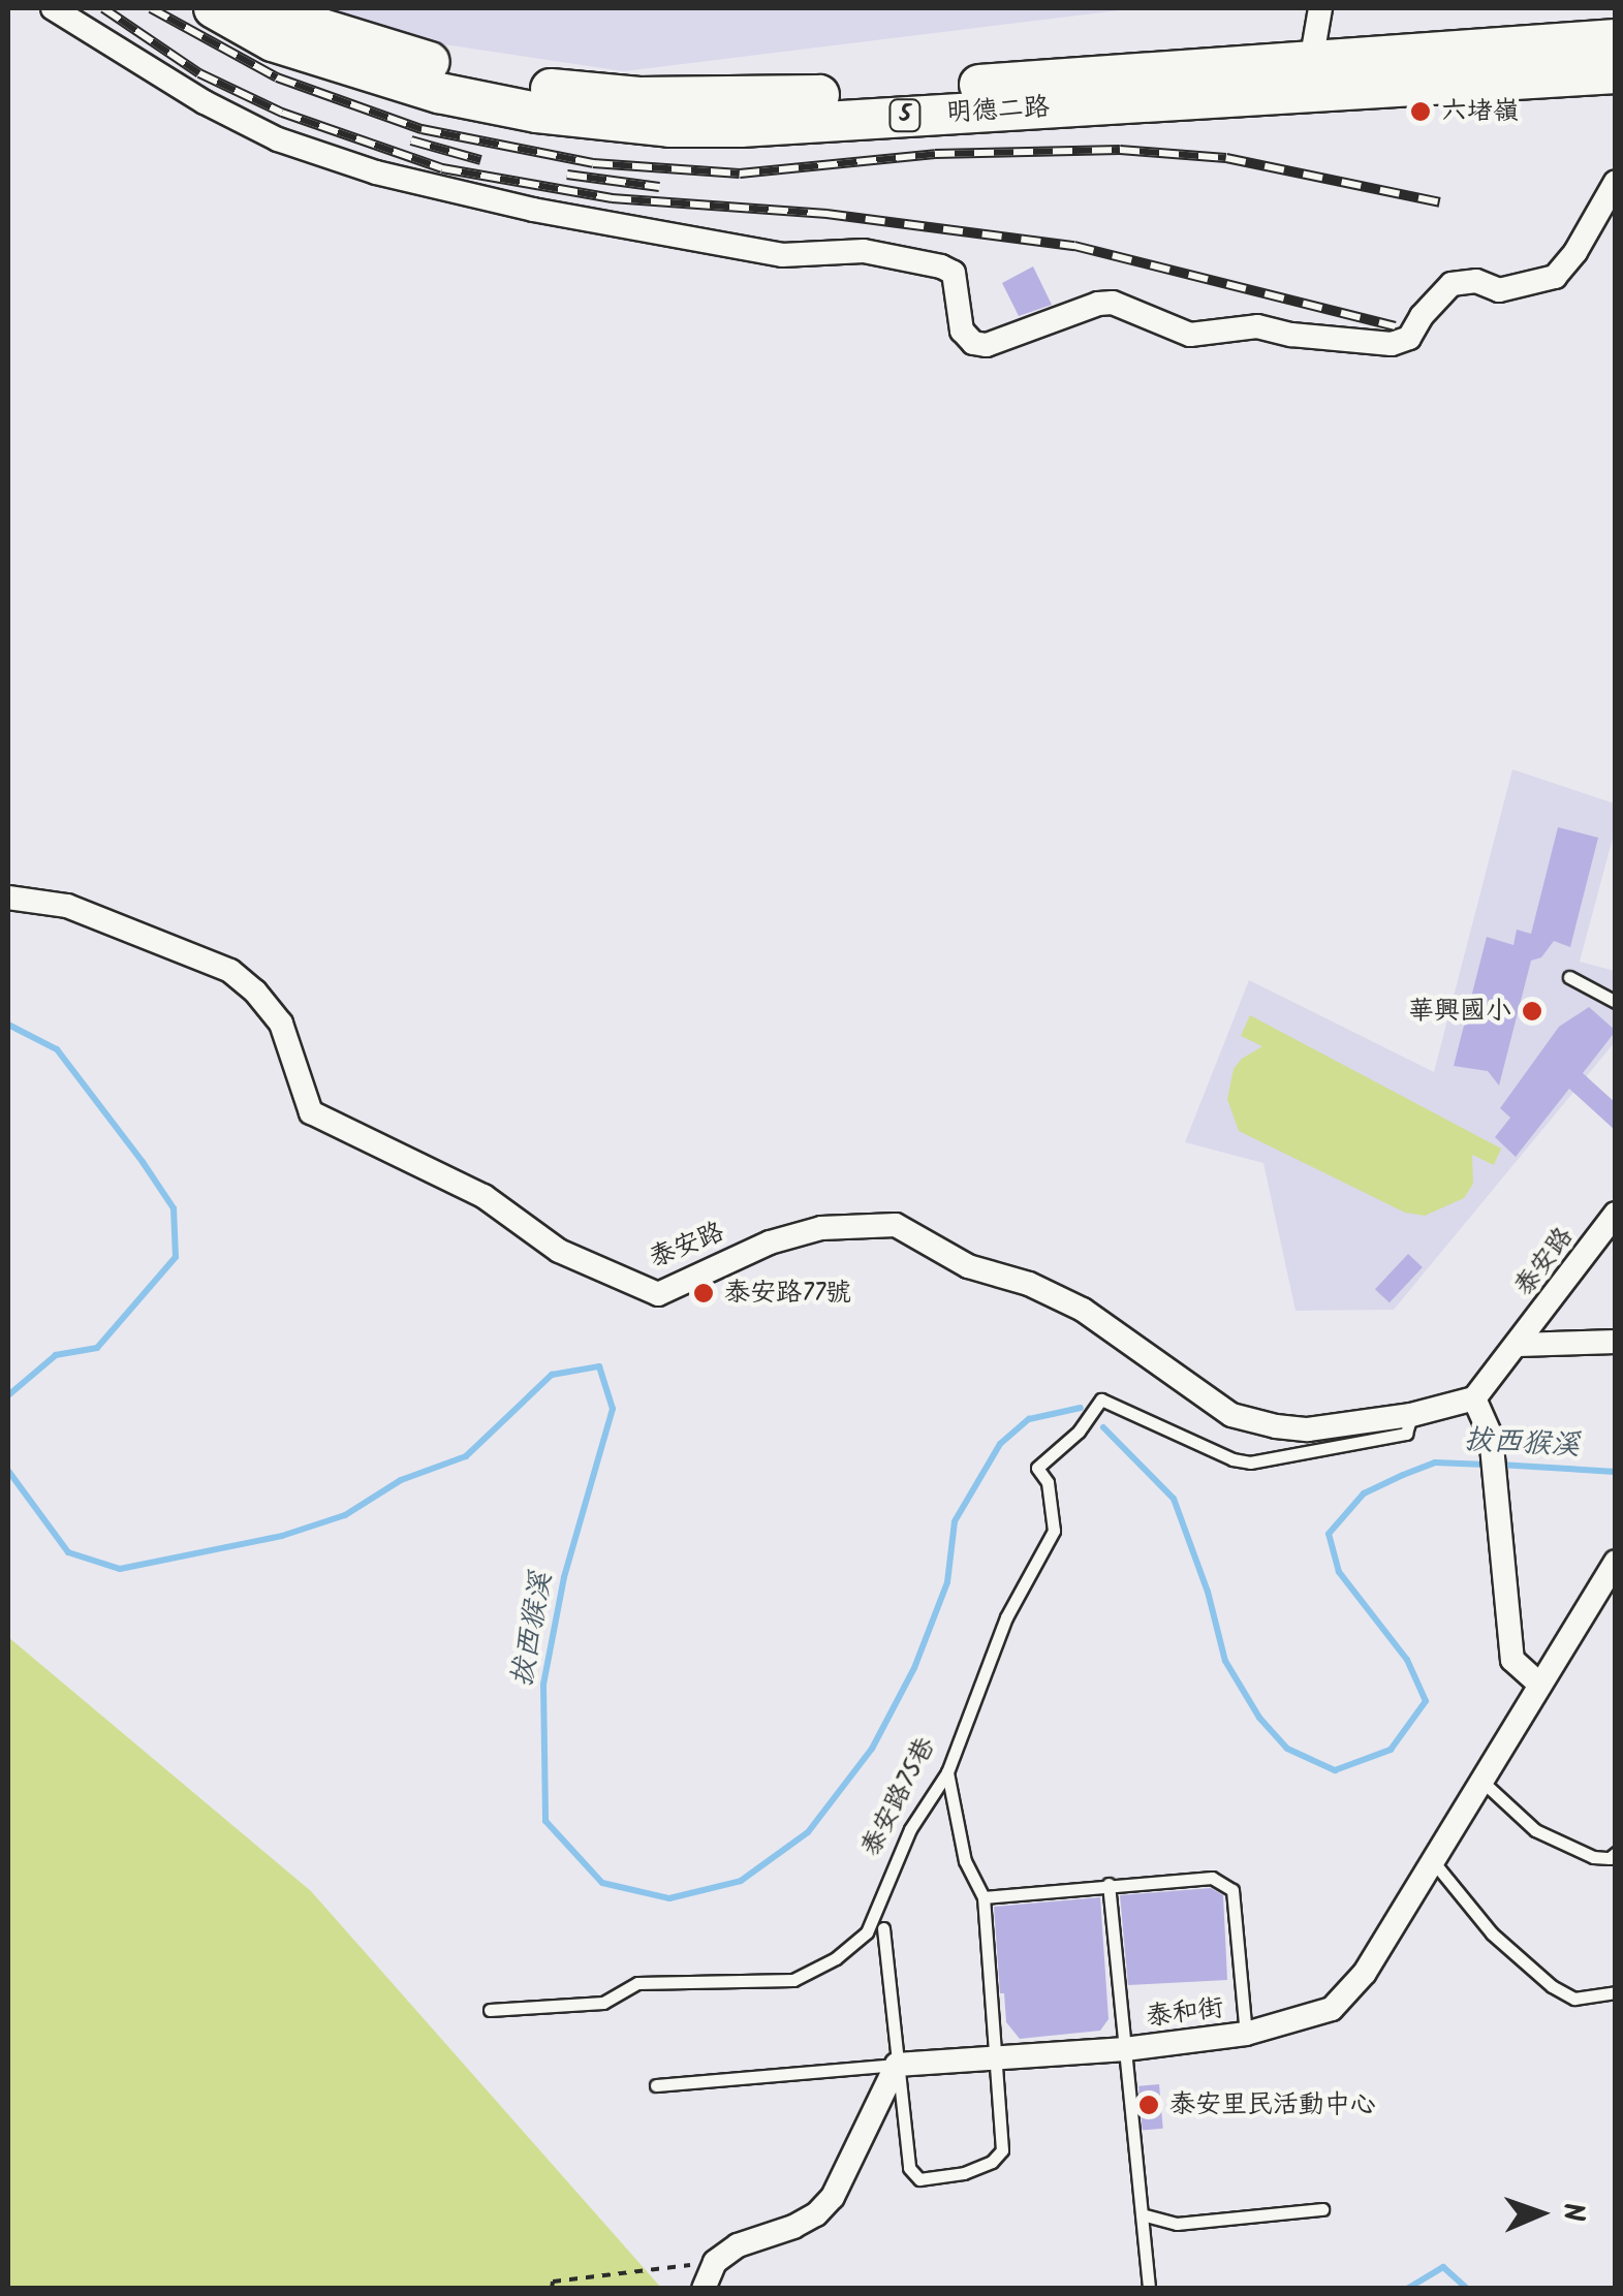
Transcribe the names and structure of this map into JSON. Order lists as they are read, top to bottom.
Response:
{
  "streets": {
    "main road": ["明德二路", "5"],
    "street": ["泰安路", "泰和街"],
    "lane": ["泰安路75巷"]
  },
  "crossings": [
    ["泰安路", "泰安路75巷"]
  ],
  "water": ["拔西猴溪"],
  "places": [
    "六堵嶺",
    "華興國小",
    "泰安路77號",
    "泰安里民活動中心"
  ],
  "north": "right"
}
